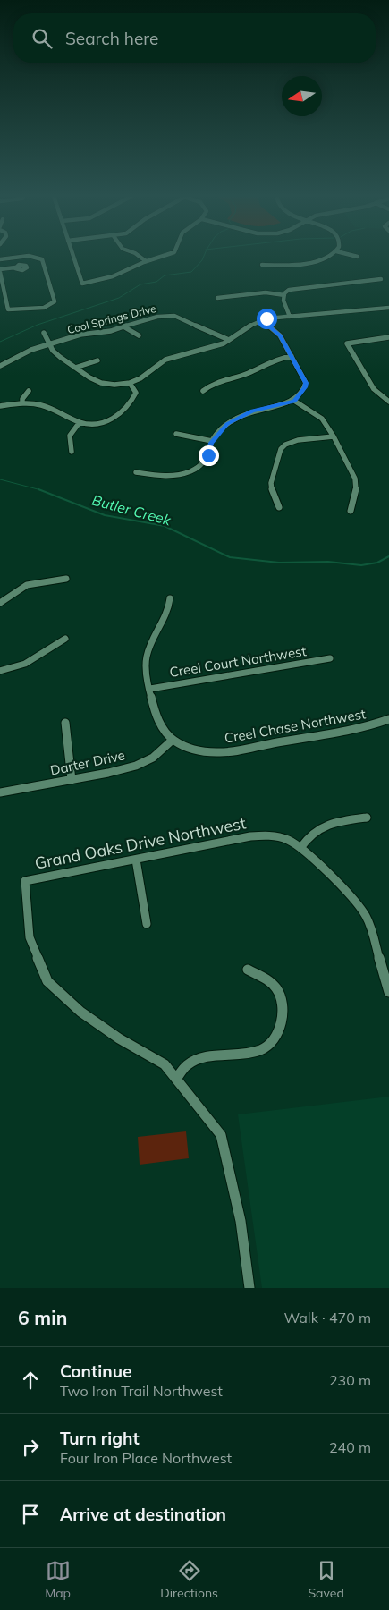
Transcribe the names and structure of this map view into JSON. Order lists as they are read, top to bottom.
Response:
{
  "streets": {
    "street": [
      "Cool Springs Drive",
      "Creel Court Northwest",
      "Creel Chase Northwest",
      "Darter Drive",
      "Grand Oaks Drive Northwest"
    ]
  },
  "crossings": [
    ["Creel Chase Northwest", "Darter Drive"]
  ],
  "water": ["Butler Creek"],
  "north": "left",
  "page": {
    "search": "Search here",
    "heading": ["6 min", "Walk · 470 m"],
    "list": [
      ["Continue", "Two Iron Trail Northwest", "230 m"],
      ["Turn right", "Four Iron Place Northwest", "240 m"],
      "Arrive at destination"
    ],
    "nav": ["Map", "Directions", "Saved"]
  }
}
